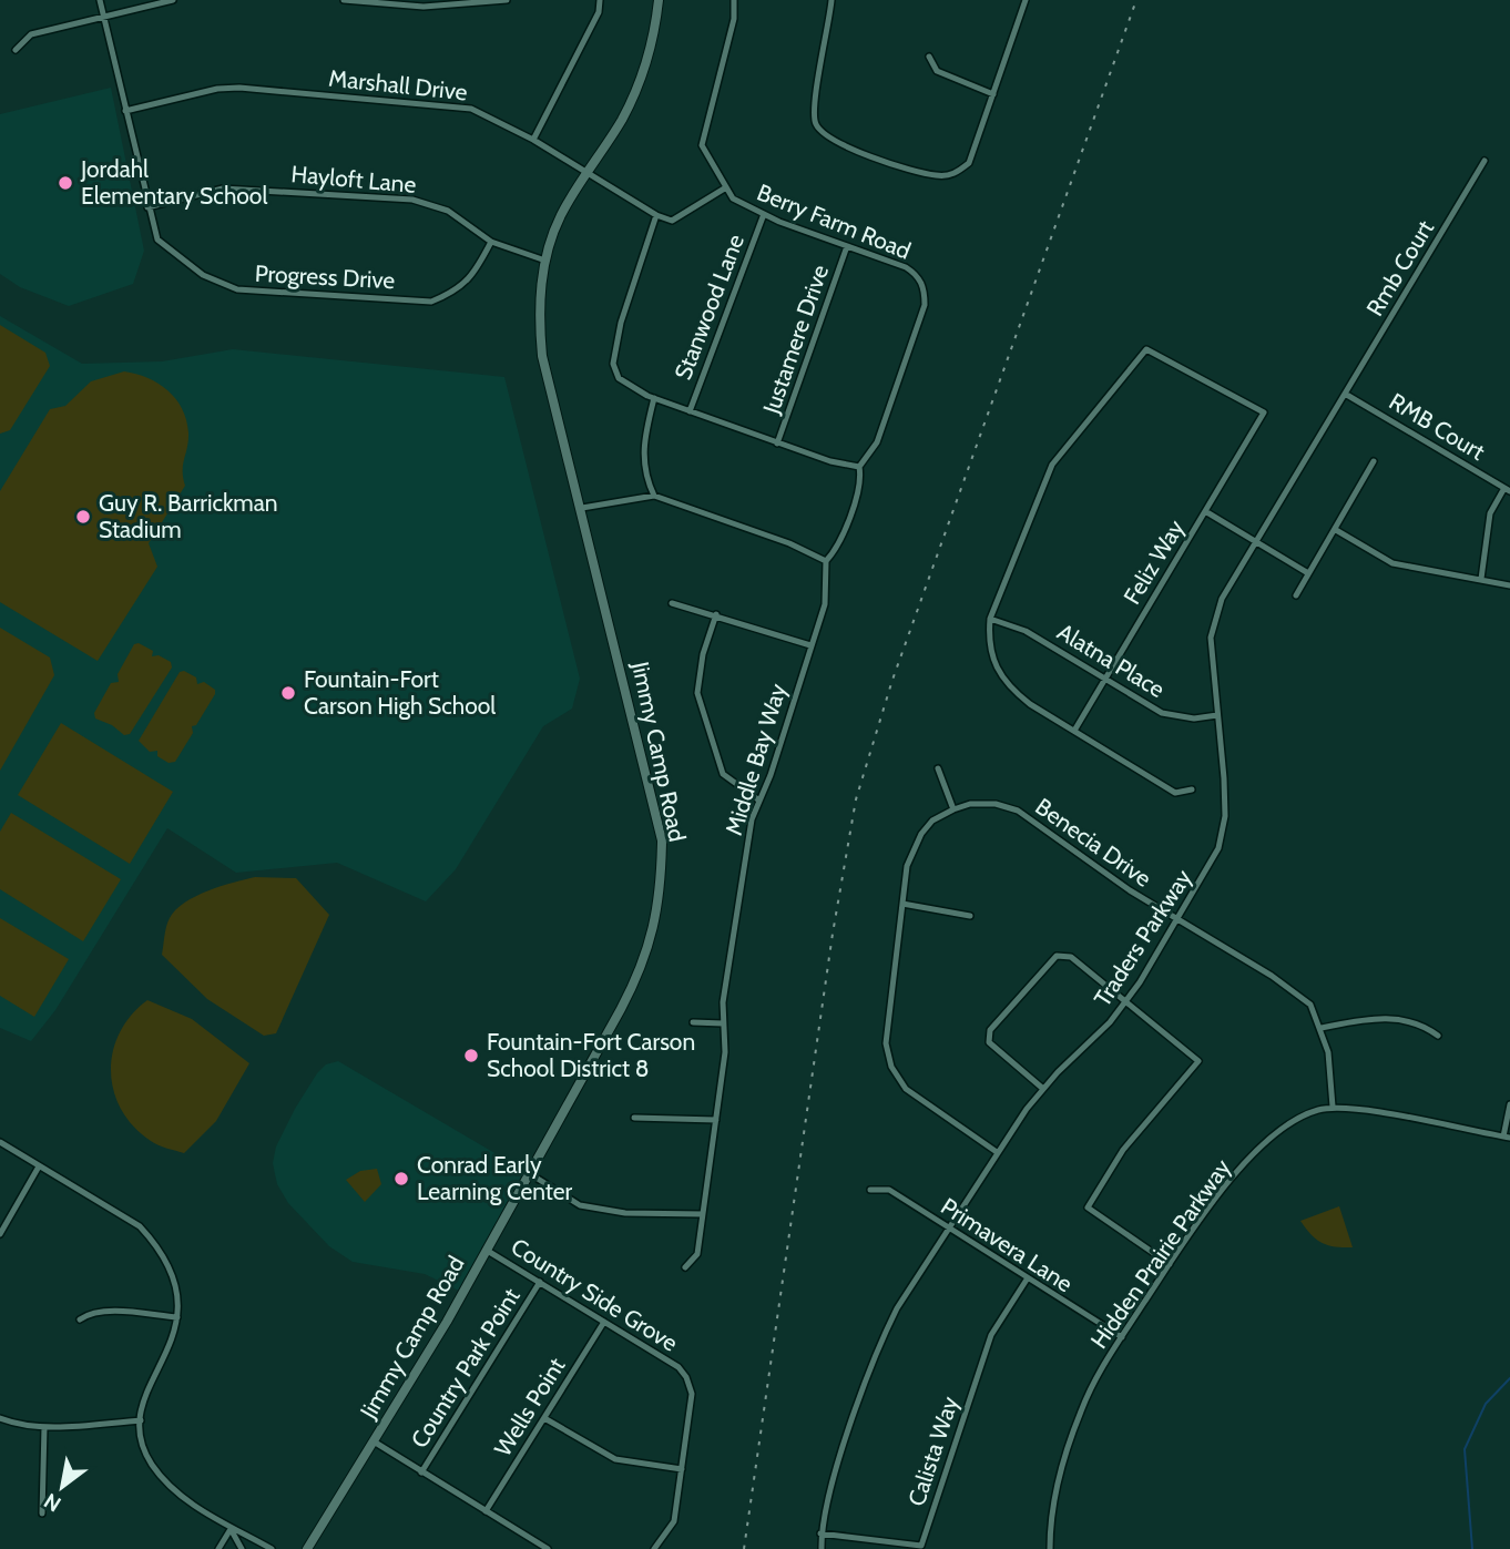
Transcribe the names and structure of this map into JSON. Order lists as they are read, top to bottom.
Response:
{
  "streets": {
    "street": [
      "Marshall Drive",
      "Hayloft Lane",
      "Berry Farm Road",
      "Rmb Court",
      "Progress Drive",
      "Stanwood Lane",
      "Justamere Drive",
      "RMB Court",
      "Feliz Way",
      "Alatna Place",
      "Jimmy Camp Road",
      "Middle Bay Way",
      "Benecia Drive",
      "Traders Parkway",
      "Primavera Lane",
      "Hidden Prairie Parkway",
      "Country Side Grove",
      "Country Park Point",
      "Wells Point",
      "Calista Way"
    ]
  },
  "crossings": [
    ["Marshall Drive", "Progress Drive"],
    ["Marshall Drive", "Jimmy Camp Road"],
    ["Hayloft Lane", "Progress Drive"],
    ["Hayloft Lane", "Jimmy Camp Road"],
    ["Berry Farm Road", "Stanwood Lane"],
    ["Berry Farm Road", "Justamere Drive"],
    ["Rmb Court", "RMB Court"],
    ["Rmb Court", "Traders Parkway"],
    ["RMB Court", "Traders Parkway"],
    ["Feliz Way", "Alatna Place"],
    ["Alatna Place", "Traders Parkway"],
    ["Jimmy Camp Road", "Country Side Grove"],
    ["Benecia Drive", "Traders Parkway"],
    ["Benecia Drive", "Hidden Prairie Parkway"],
    ["Traders Parkway", "Primavera Lane"],
    ["Traders Parkway", "Calista Way"],
    ["Primavera Lane", "Hidden Prairie Parkway"],
    ["Primavera Lane", "Calista Way"],
    ["Country Side Grove", "Country Park Point"],
    ["Country Side Grove", "Wells Point"]
  ],
  "places": [
    "Jordahl Elementary School",
    "Guy R. Barrickman Stadium",
    "Fountain-Fort Carson High School",
    "Fountain-Fort Carson School District 8",
    "Conrad Early Learning Center"
  ],
  "north": "bottom left"
}
